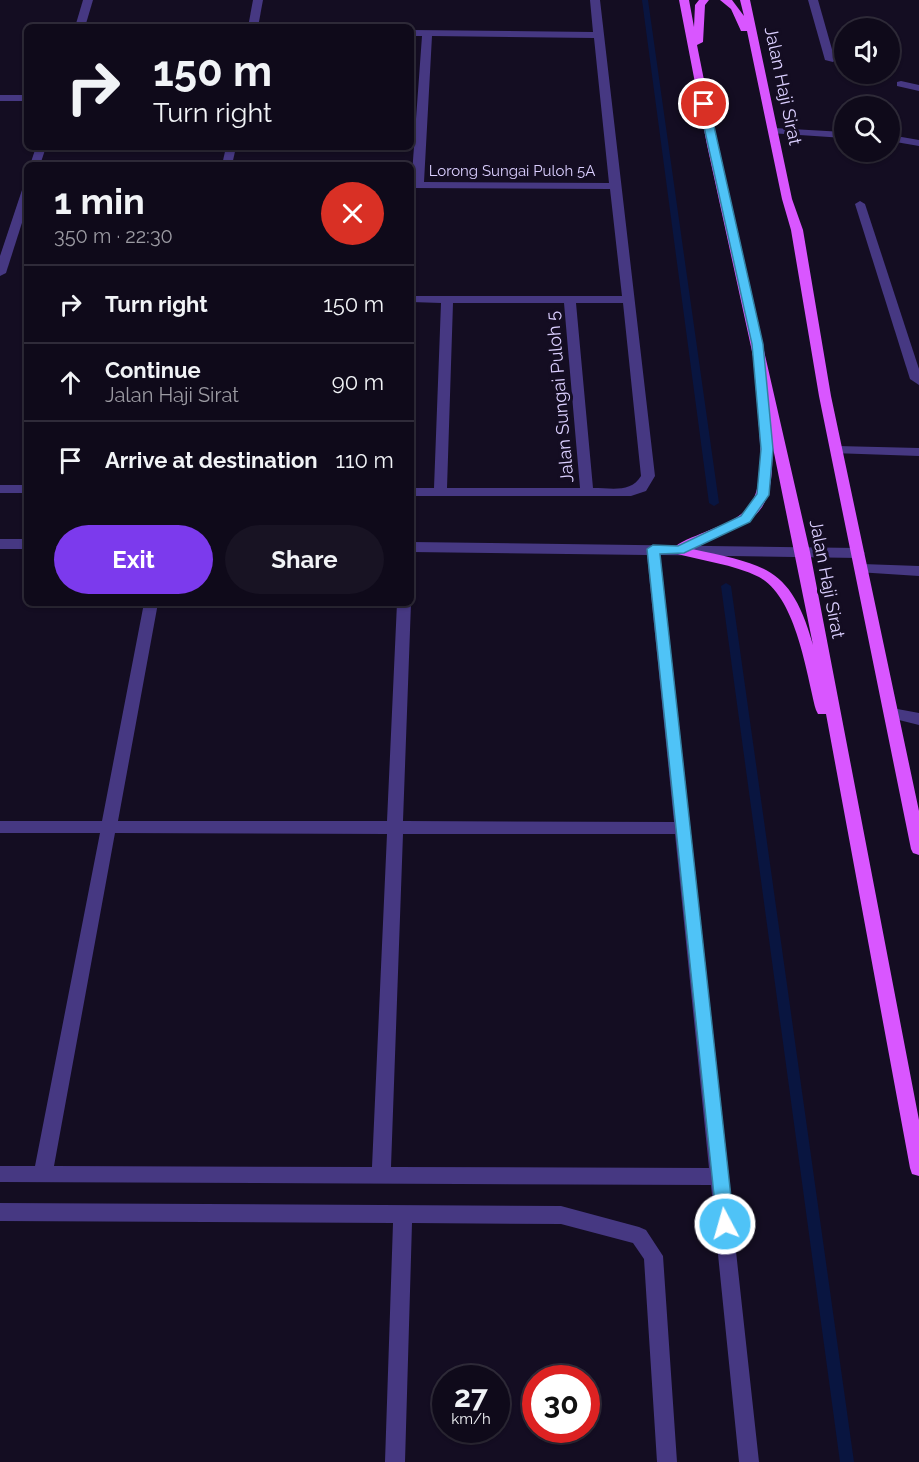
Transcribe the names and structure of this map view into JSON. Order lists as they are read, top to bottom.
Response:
{
  "streets": {
    "main road": ["Jalan Haji Sirat"],
    "street": ["Lorong Sungai Puloh 5A", "Jalan Sungai Puloh 5"]
  },
  "page": {
    "turn": ["150 m", "Turn right"],
    "heading": ["1 min", "350 m · 22:30"],
    "list": [
      {
        "name": "Turn right",
        "value": "150 m"
      },
      {
        "name": "Continue",
        "note": "Jalan Haji Sirat",
        "value": "90 m"
      },
      {
        "name": "Arrive at destination",
        "value": "110 m"
      }
    ],
    "buttons": ["Exit", "Share"],
    "speed": "27 km/h",
    "limit": "30"
  }
}
